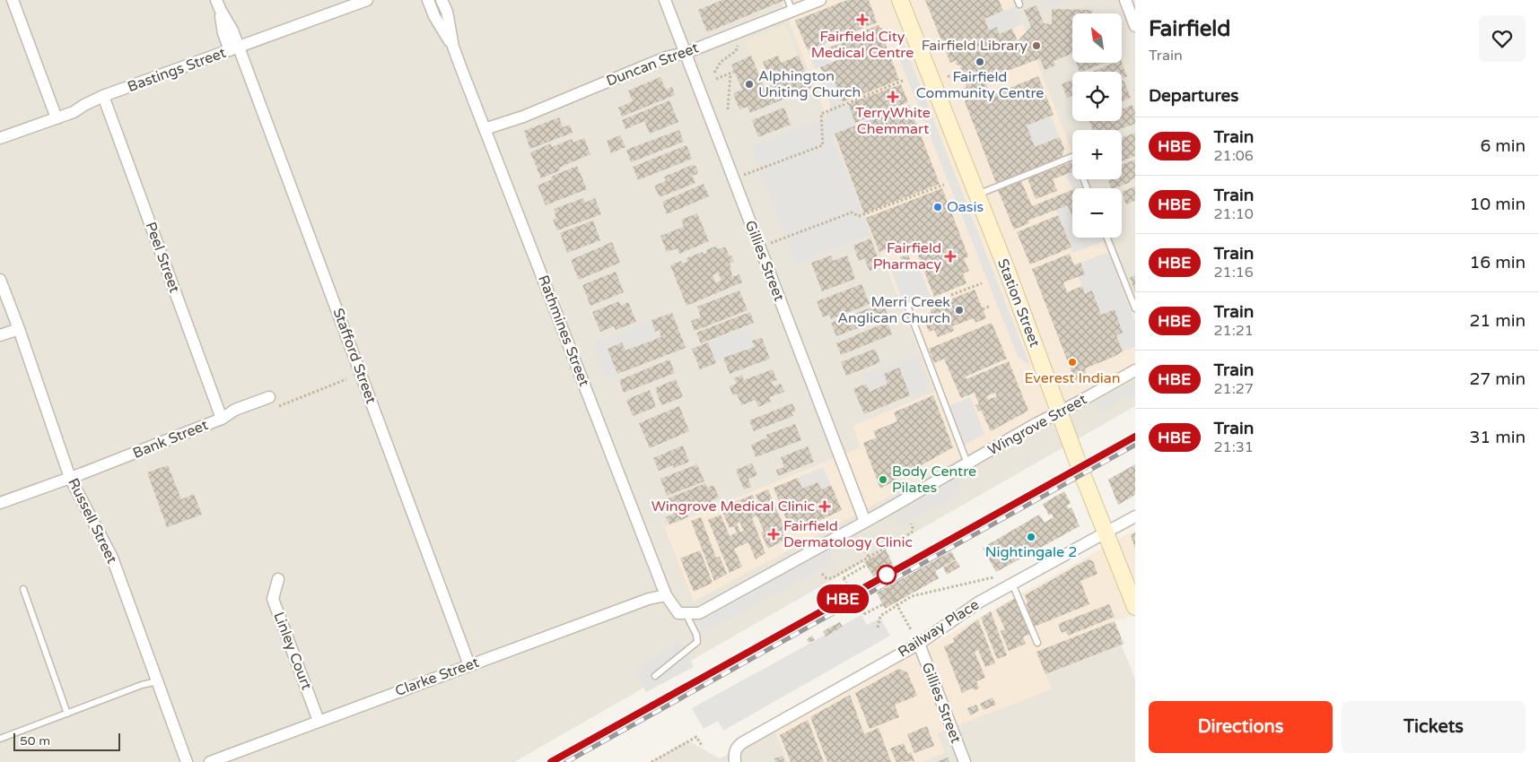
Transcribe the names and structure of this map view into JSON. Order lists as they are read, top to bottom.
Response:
{
  "streets": {
    "main road": ["Station Street"],
    "street": [
      "Duncan Street",
      "Bastings Street",
      "Peel Street",
      "Gillies Street",
      "Rathmines Street",
      "Stafford Street",
      "Wingrove Street",
      "Bank Street",
      "Russell Street",
      "Railway Place",
      "Linley Court",
      "Clarke Street"
    ]
  },
  "crossings": [
    ["Duncan Street", "Gillies Street"],
    ["Duncan Street", "Rathmines Street"],
    ["Bastings Street", "Peel Street"],
    ["Bastings Street", "Stafford Street"],
    ["Peel Street", "Bank Street"],
    ["Gillies Street", "Wingrove Street"],
    ["Gillies Street", "Railway Place"],
    ["Station Street", "Wingrove Street"],
    ["Station Street", "Railway Place"],
    ["Rathmines Street", "Wingrove Street"],
    ["Rathmines Street", "Clarke Street"],
    ["Stafford Street", "Clarke Street"],
    ["Bank Street", "Russell Street"],
    ["Linley Court", "Clarke Street"]
  ],
  "places": {
    "health": [
      "Fairfield City Medical Centre",
      "TerryWhite Chemmart",
      "Fairfield Pharmacy",
      "Wingrove Medical Clinic",
      "Fairfield Dermatology Clinic"
    ],
    "other": [
      "Fairfield Library",
      "Fairfield Community Centre",
      "Alphington Uniting Church",
      "Oasis",
      "Merri Creek Anglican Church",
      "Everest Indian",
      "Body Centre Pilates",
      "Nightingale 2"
    ]
  },
  "scale_bar": "50 m",
  "north": "top left",
  "page": {
    "on_map": "HBE",
    "heading": [
      ["Fairfield", "Train"],
      "Departures"
    ],
    "map_buttons": ["+", "−"],
    "list": [
      {
        "mark": "HBE",
        "name": "Train",
        "note": "21:06",
        "value": "6 min"
      },
      {
        "mark": "HBE",
        "name": "Train",
        "note": "21:10",
        "value": "10 min"
      },
      {
        "mark": "HBE",
        "name": "Train",
        "note": "21:16",
        "value": "16 min"
      },
      {
        "mark": "HBE",
        "name": "Train",
        "note": "21:21",
        "value": "21 min"
      },
      {
        "mark": "HBE",
        "name": "Train",
        "note": "21:27",
        "value": "27 min"
      },
      {
        "mark": "HBE",
        "name": "Train",
        "note": "21:31",
        "value": "31 min"
      }
    ],
    "buttons": ["Directions", "Tickets"],
    "scale": "50 m"
  }
}
